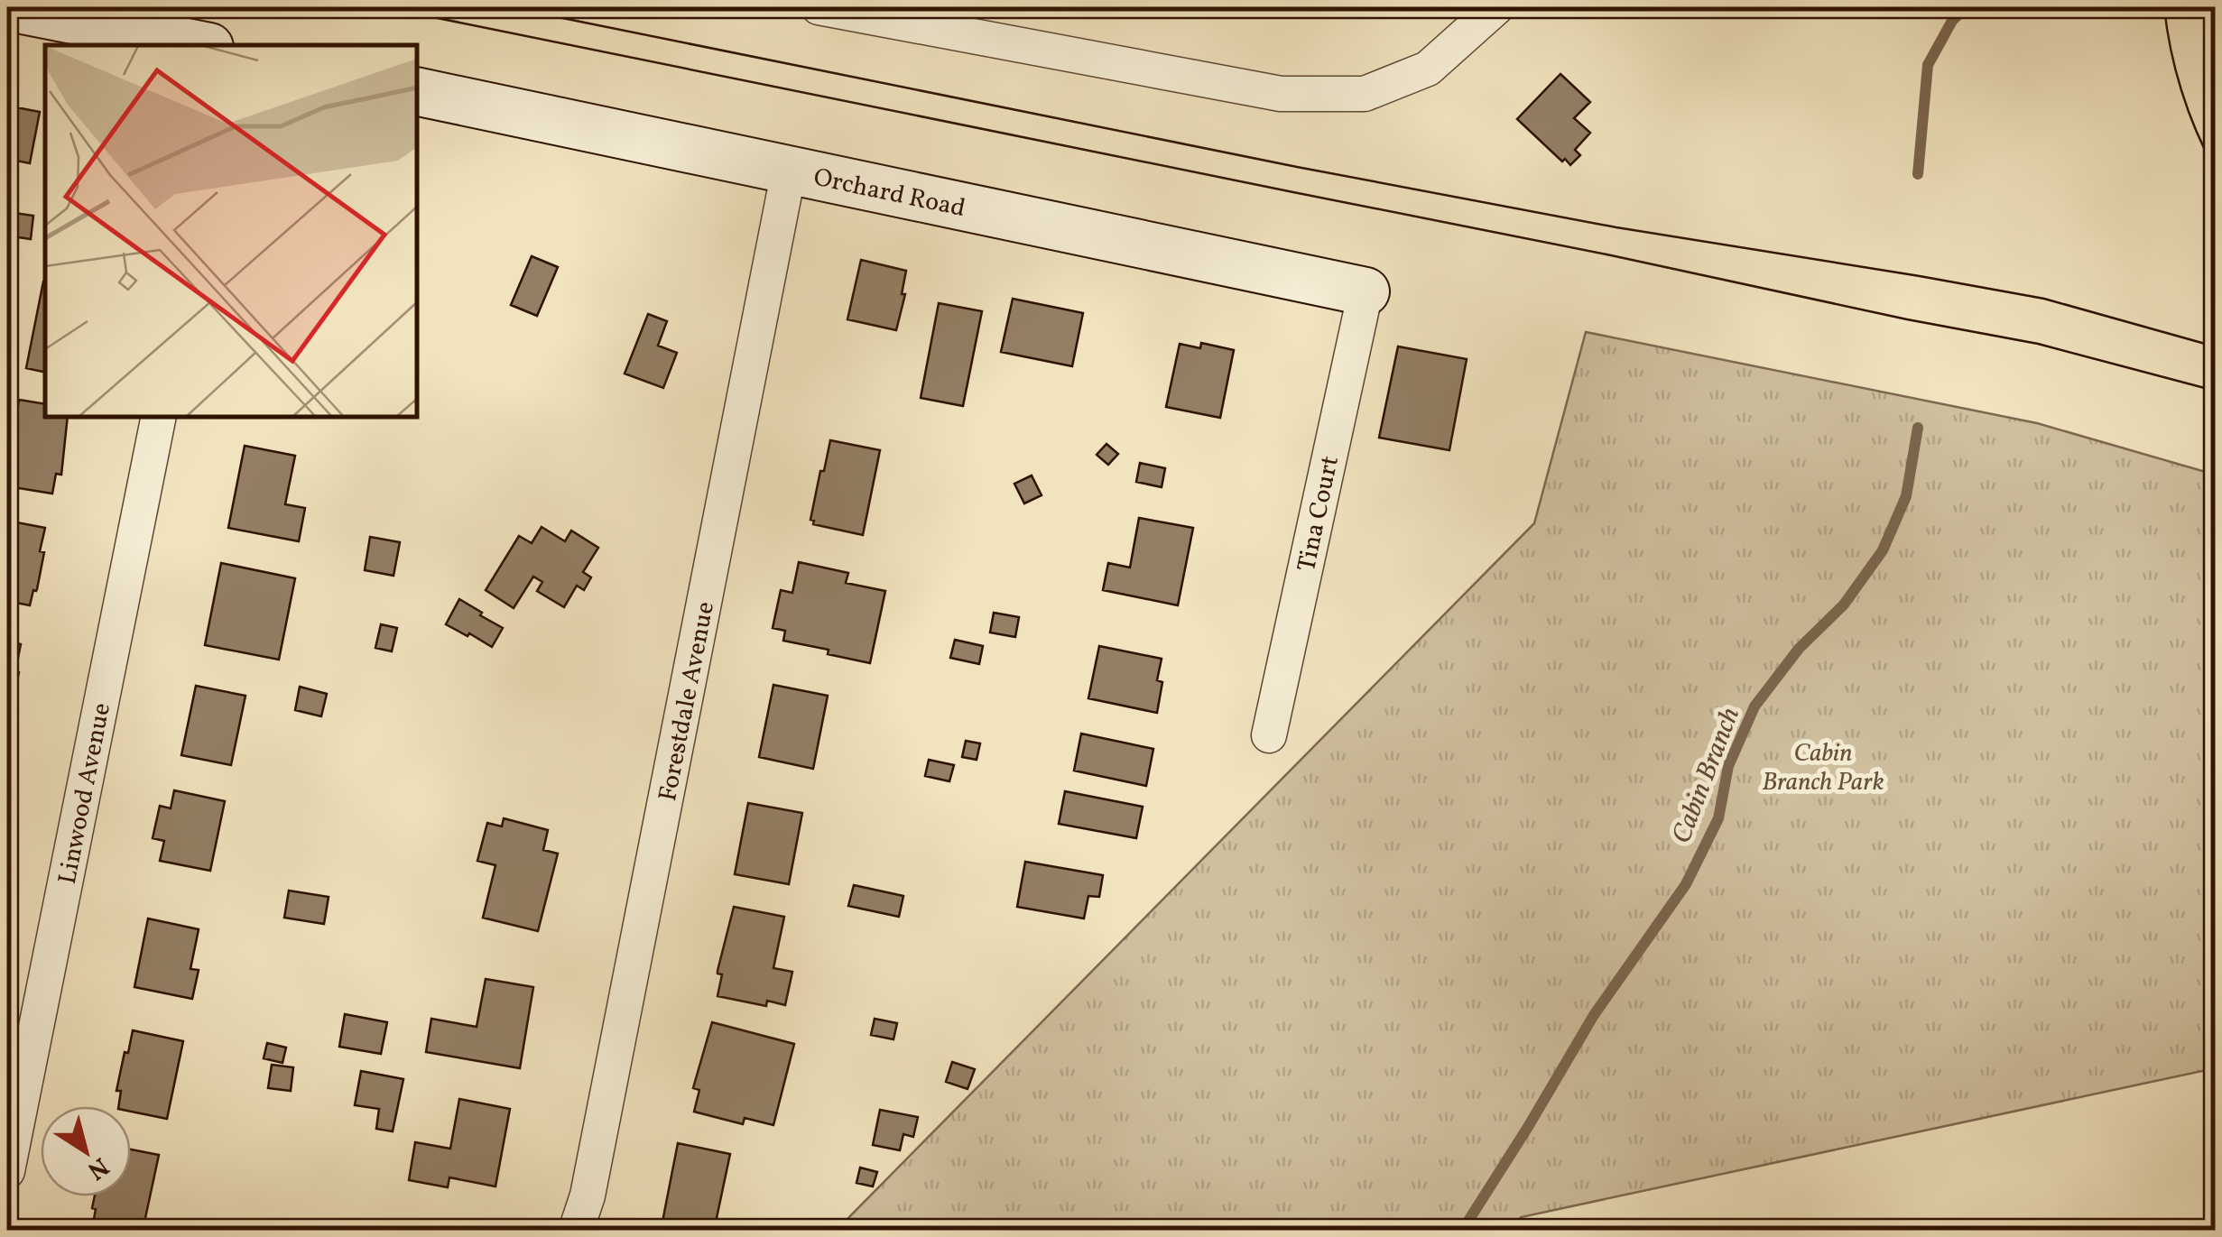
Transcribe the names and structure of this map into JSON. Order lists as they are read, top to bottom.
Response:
{
  "streets": {
    "street": [
      "Orchard Road",
      "Tina Court",
      "Forestdale Avenue",
      "Linwood Avenue"
    ]
  },
  "crossings": [
    ["Orchard Road", "Tina Court"],
    ["Orchard Road", "Forestdale Avenue"]
  ],
  "water": ["Cabin Branch"],
  "parks": ["Cabin Branch Park"],
  "north": "bottom right"
}
